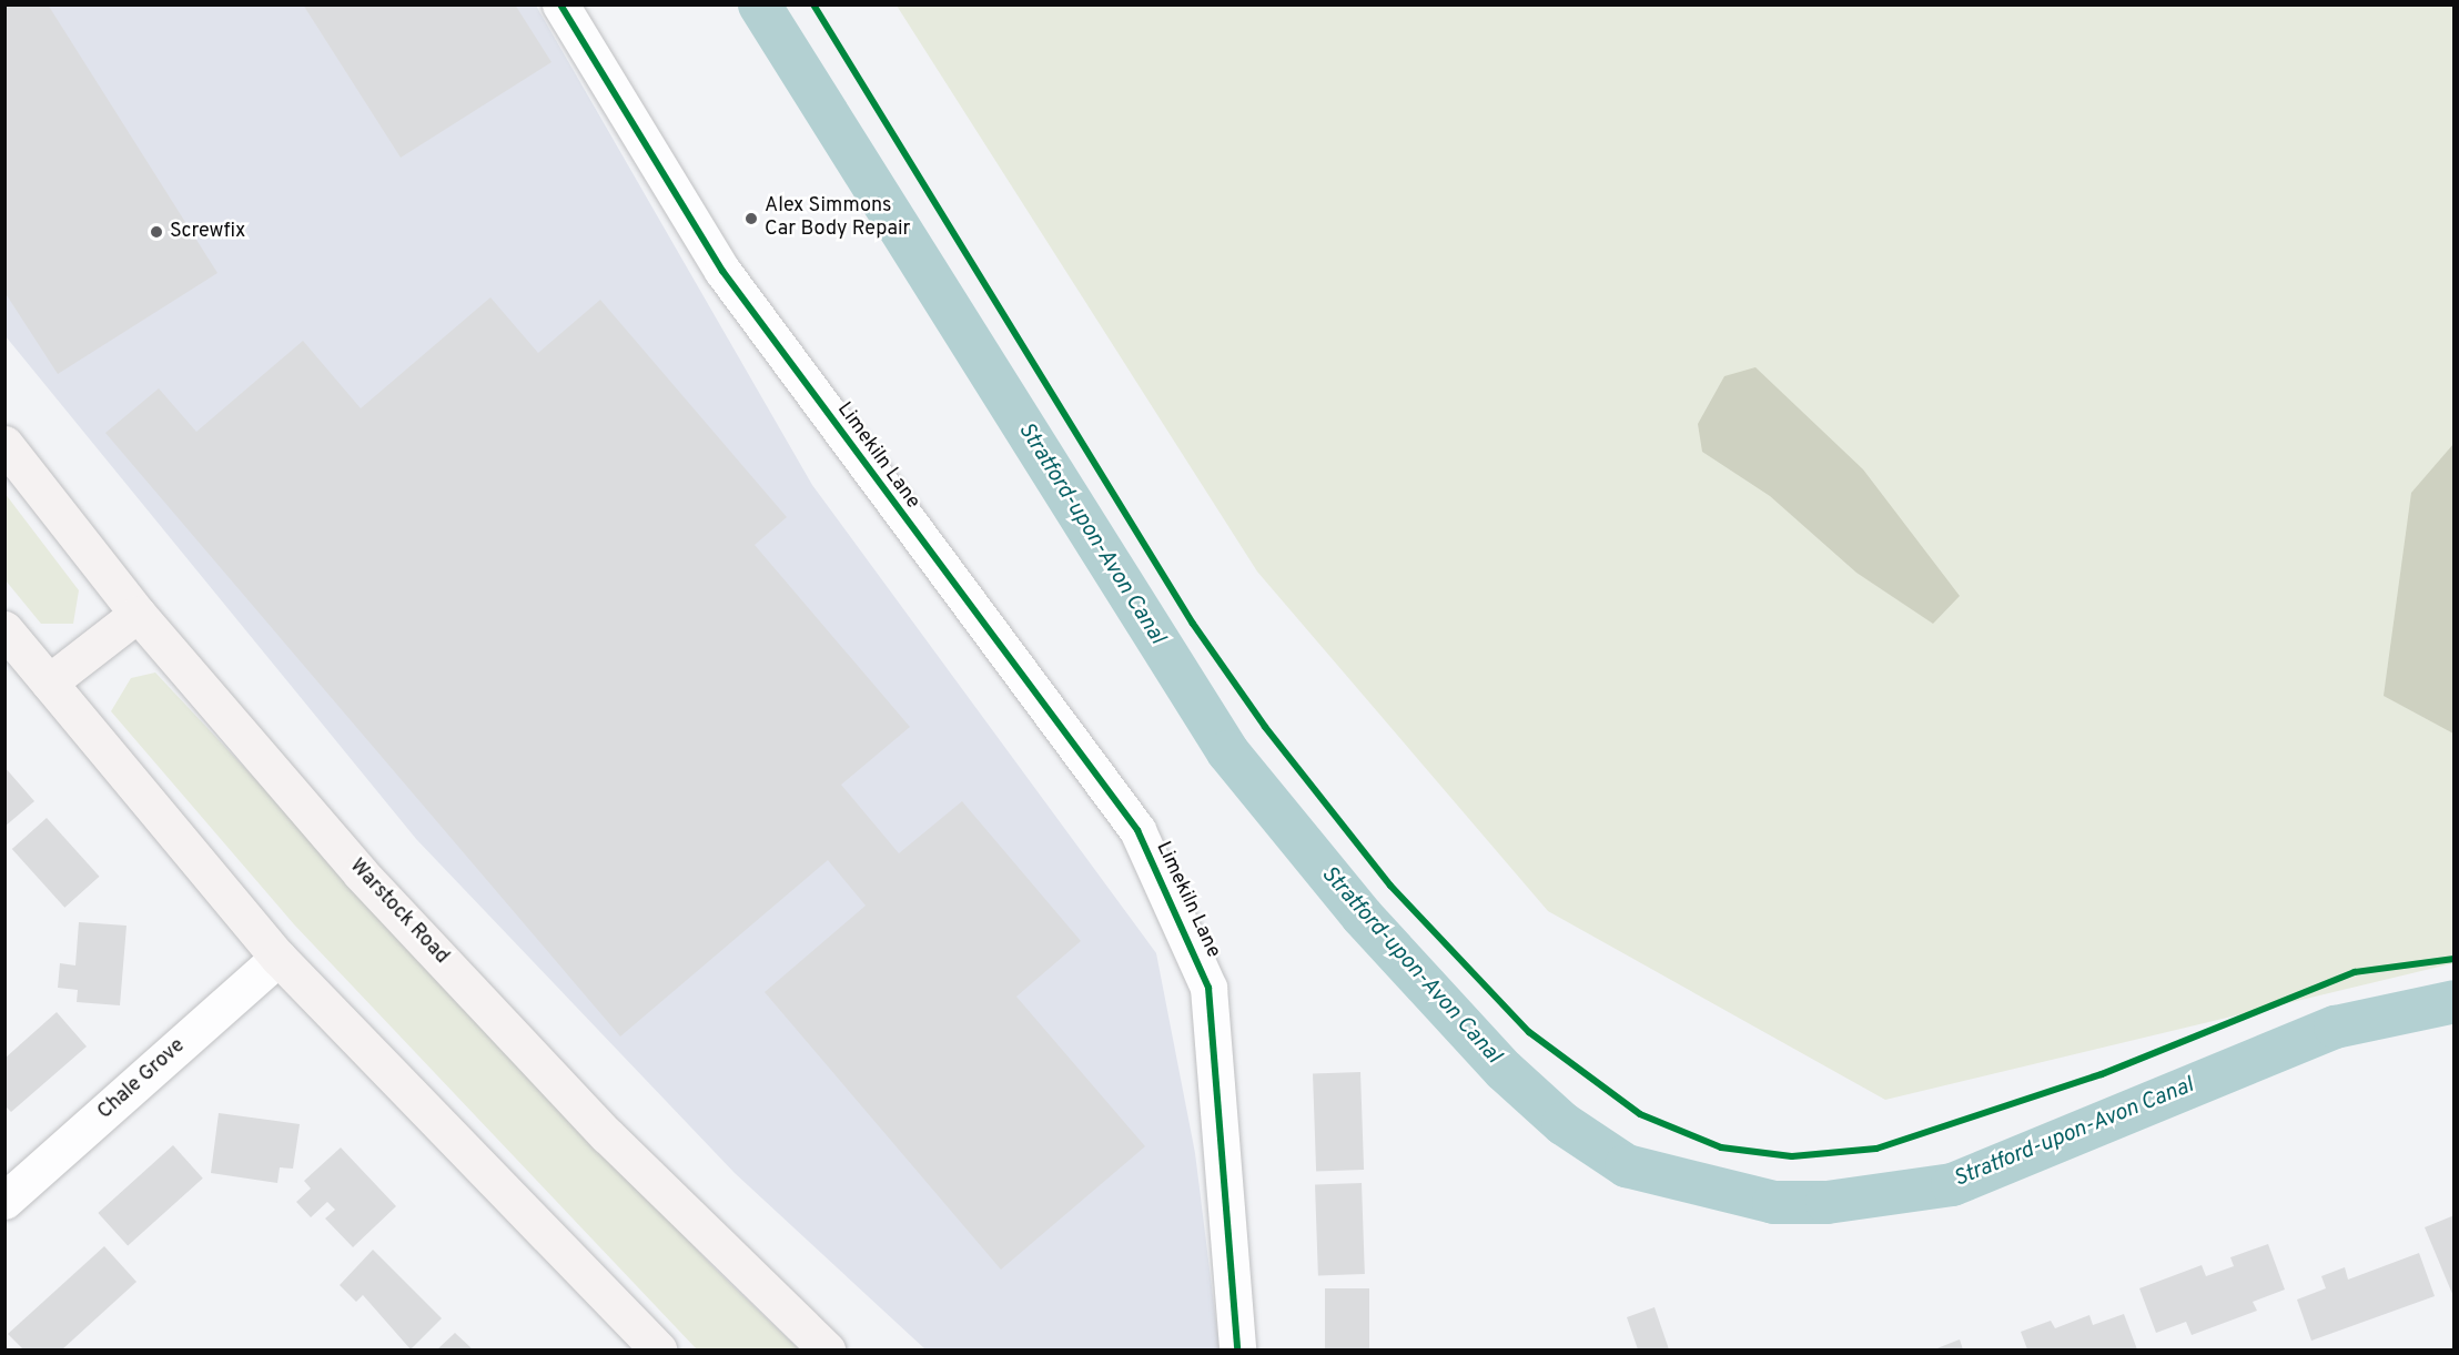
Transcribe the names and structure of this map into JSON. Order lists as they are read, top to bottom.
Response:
{
  "streets": {
    "street": ["Limekiln Lane", "Warstock Road", "Chale Grove"]
  },
  "water": ["Stratford-upon-Avon Canal"],
  "places": ["Alex Simmons Car Body Repair", "Screwfix"]
}
